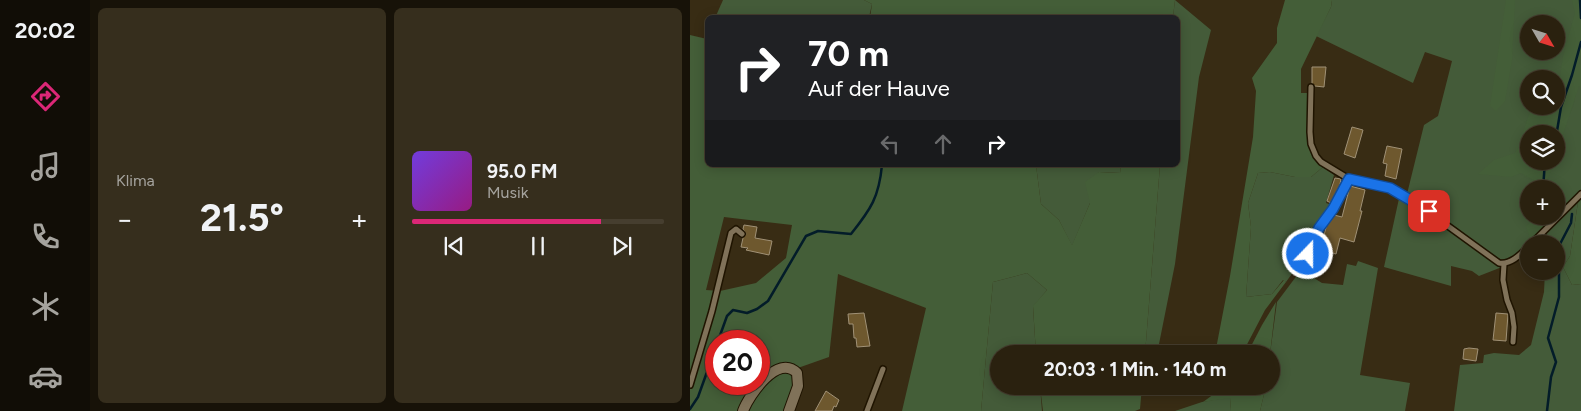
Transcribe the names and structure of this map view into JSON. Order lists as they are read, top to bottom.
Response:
{
  "north": "bottom right",
  "page": {
    "tabs": "20:02",
    "tile": "Klima",
    "map_buttons": ["+", "−"],
    "turn": ["70 m", "Auf der Hauve"],
    "song": ["95.0 FM", "Musik"],
    "heat": ["−", "21.5°", "+"],
    "limit": "20",
    "trip": "20:03 · 1 Min. · 140 m"
  }
}
